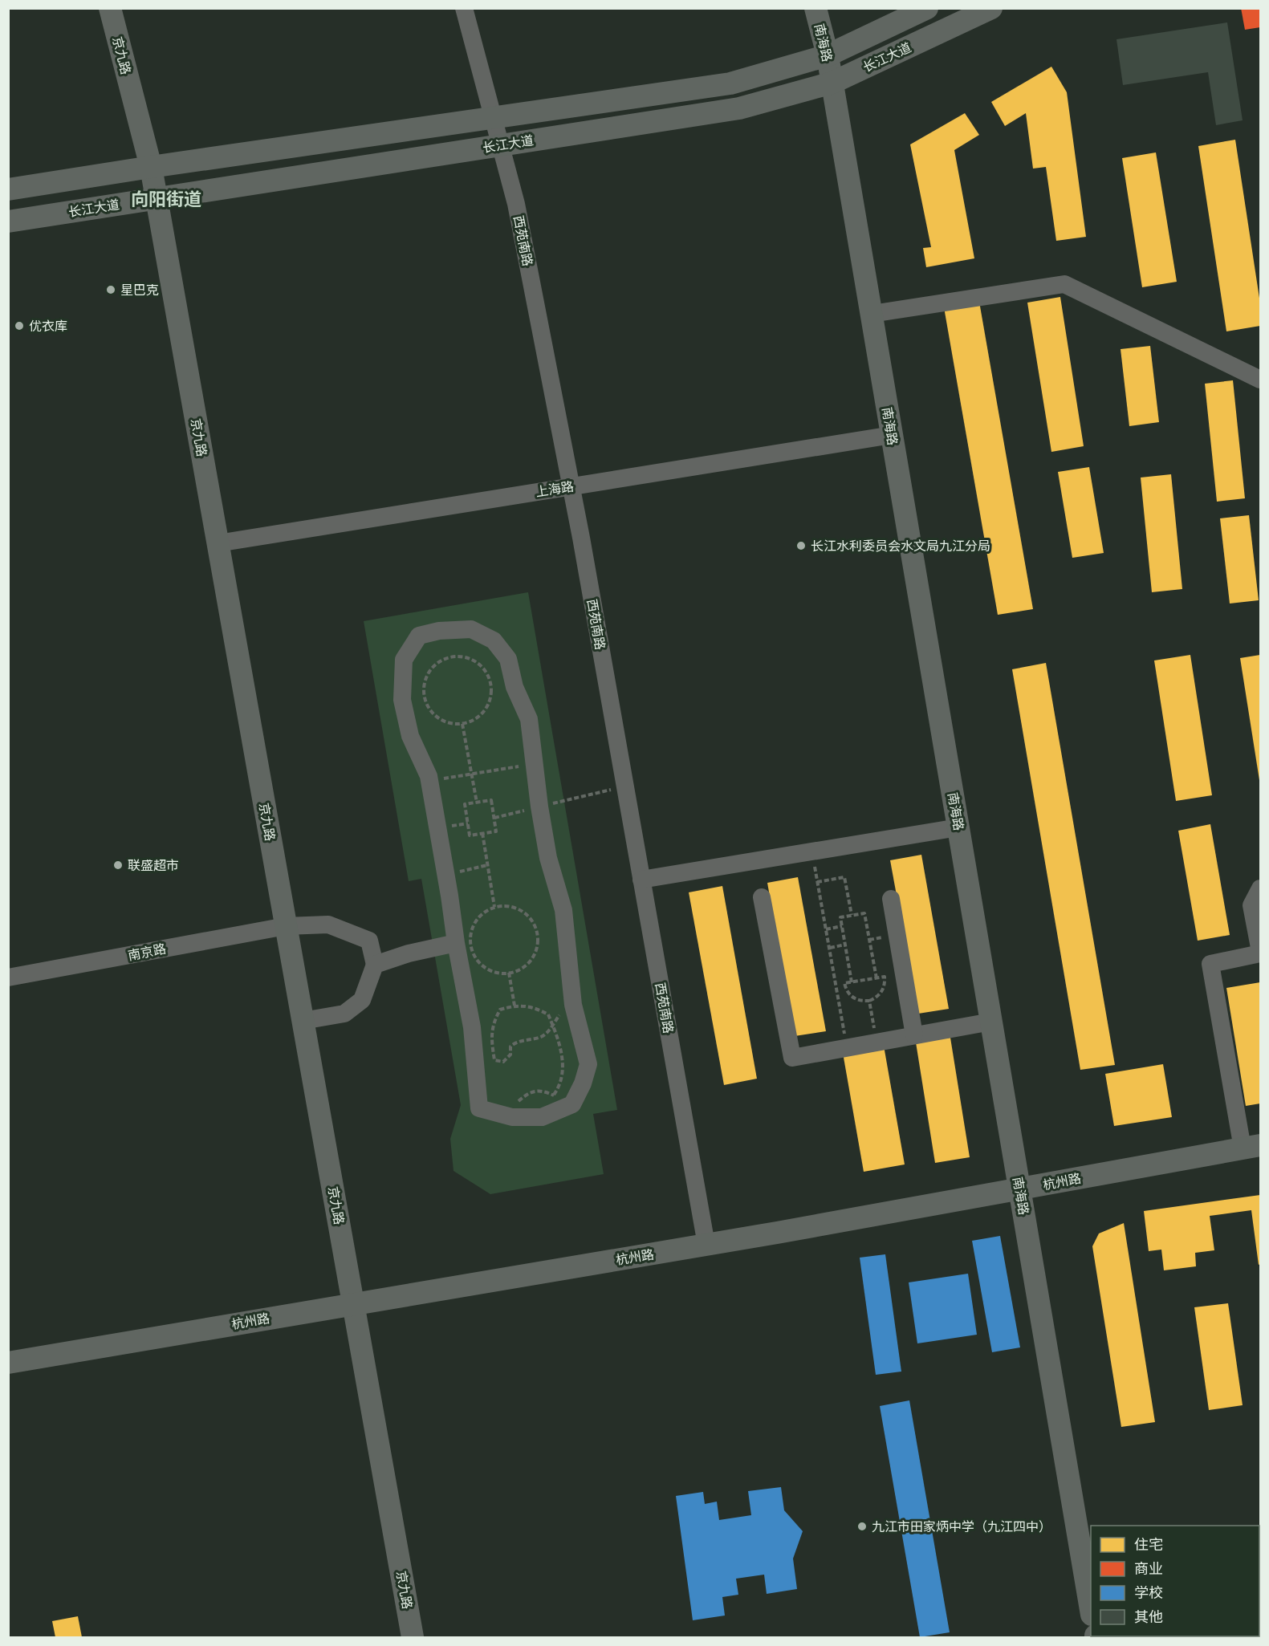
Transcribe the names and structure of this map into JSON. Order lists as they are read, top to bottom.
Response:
{
  "streets": {
    "main road": [
      "南海路",
      "京九路",
      "长江大道",
      "杭州路"
    ],
    "street": ["西苑南路", "上海路", "南京路"]
  },
  "crossings": [
    ["南海路", "长江大道"],
    ["南海路", "上海路"],
    ["南海路", "杭州路"],
    ["京九路", "长江大道"],
    ["京九路", "上海路"],
    ["京九路", "南京路"],
    ["京九路", "杭州路"],
    ["长江大道", "西苑南路"],
    ["西苑南路", "上海路"],
    ["西苑南路", "杭州路"]
  ],
  "districts": ["向阳街道"],
  "places": [
    "星巴克",
    "优衣库",
    "长江水利委员会水文局九江分局",
    "联盛超市",
    "九江市田家炳中学（九江四中）"
  ],
  "legend": [
    "住宅",
    "商业",
    "学校",
    "其他"
  ]
}
